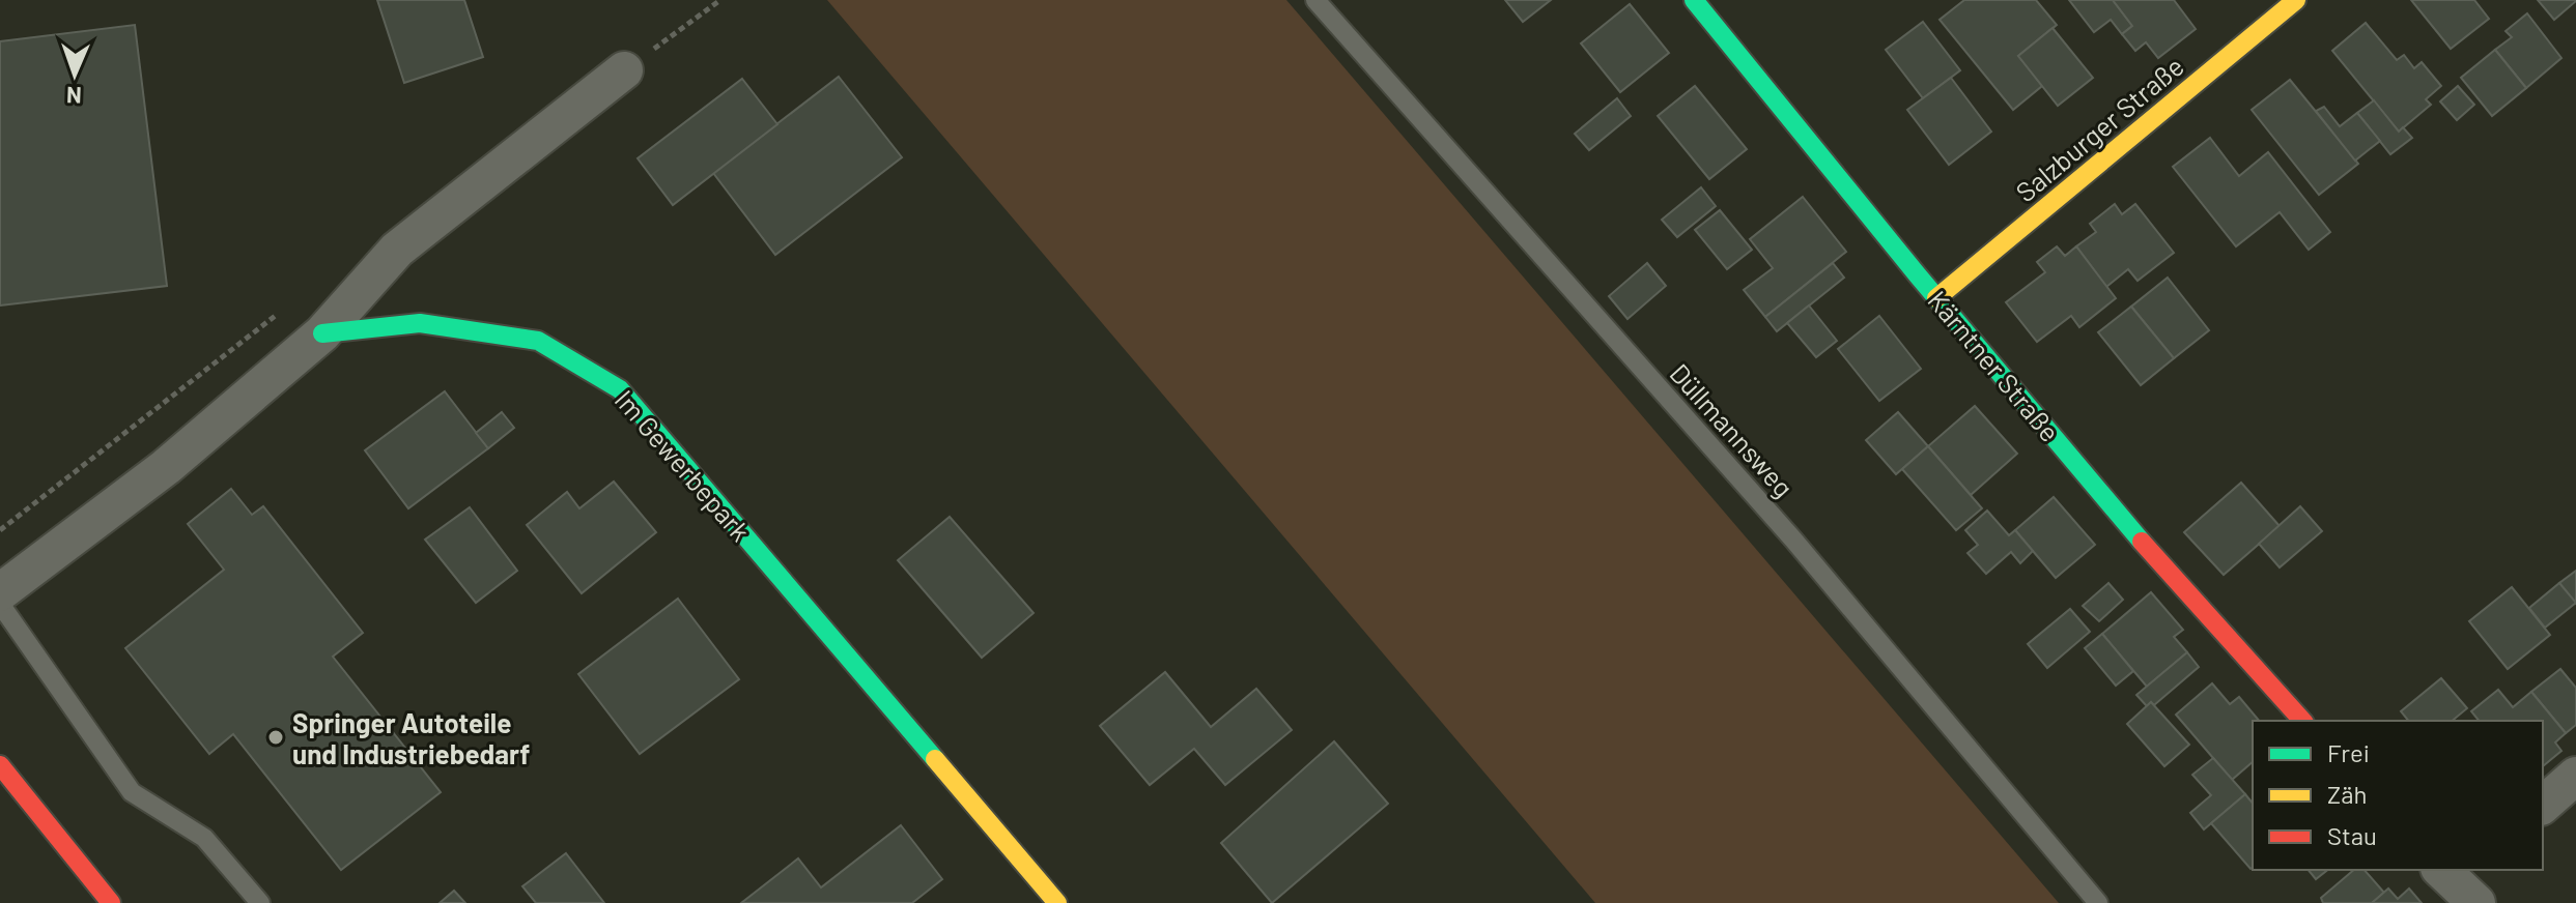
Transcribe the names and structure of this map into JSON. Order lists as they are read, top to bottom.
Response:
{
  "streets": {
    "street": ["Salzburger Straße", "Kärntner Straße", "Im Gewerbepark"],
    "lane": ["Düllmannsweg"]
  },
  "crossings": [
    ["Salzburger Straße", "Kärntner Straße"]
  ],
  "places": ["Springer Autoteile und Industriebedarf"],
  "legend": ["Frei", "Zäh", "Stau"],
  "north": "bottom"
}
